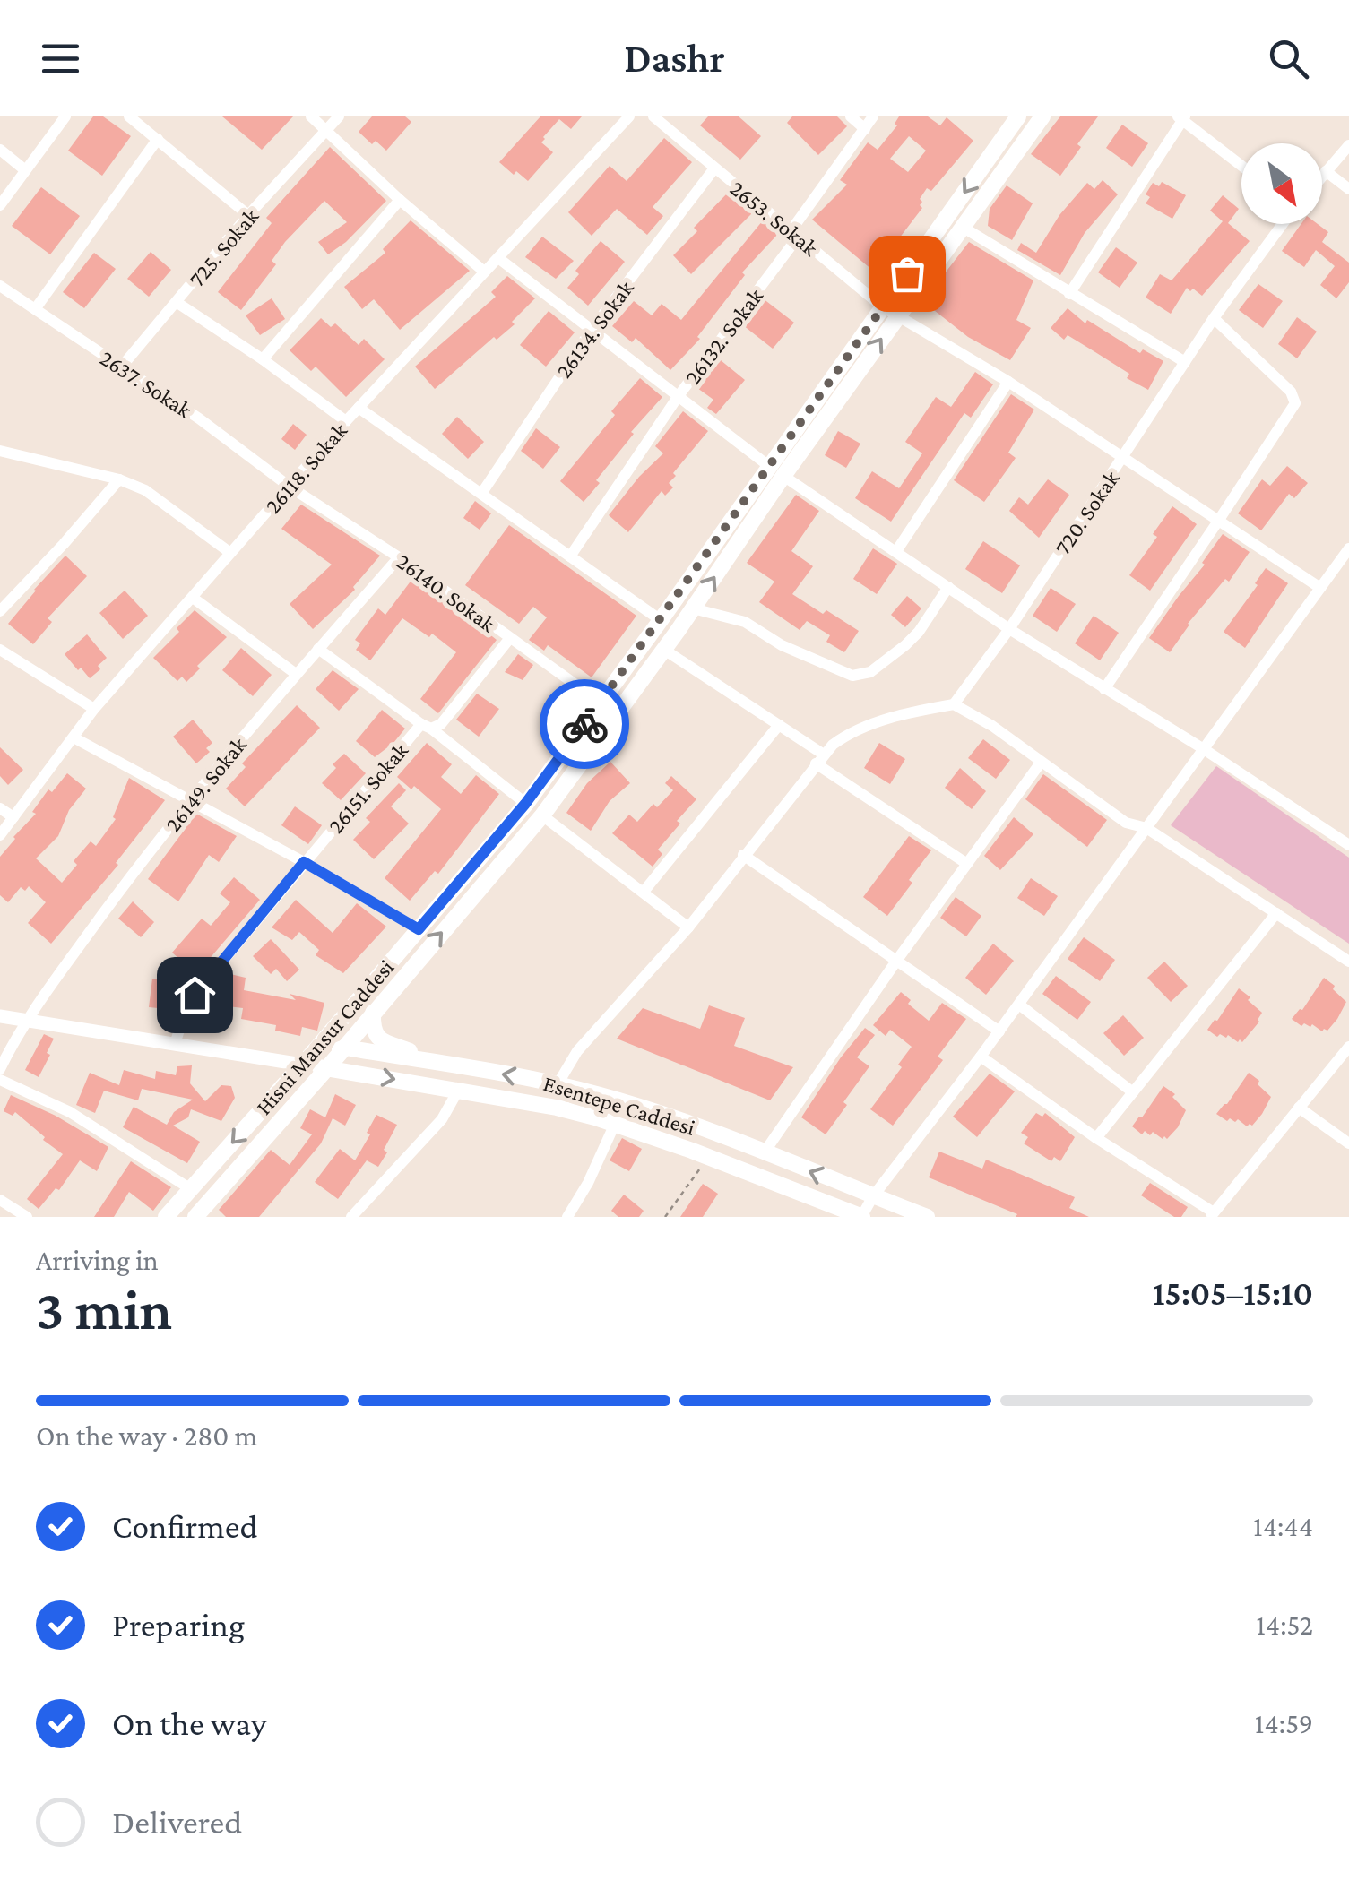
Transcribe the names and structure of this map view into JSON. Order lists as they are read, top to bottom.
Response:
{
  "streets": {
    "main road": ["Hisni Mansur Caddesi", "Esentepe Caddesi"],
    "street": [
      "2653. Sokak",
      "725. Sokak",
      "26134. Sokak",
      "26132. Sokak",
      "2637. Sokak",
      "26118. Sokak",
      "720. Sokak",
      "26140. Sokak",
      "26149. Sokak",
      "26151. Sokak"
    ]
  },
  "crossings": [
    ["2653. Sokak", "26134. Sokak"],
    ["2653. Sokak", "26132. Sokak"],
    ["2653. Sokak", "720. Sokak"],
    ["2653. Sokak", "Hisni Mansur Caddesi"],
    ["725. Sokak", "2637. Sokak"],
    ["2637. Sokak", "26118. Sokak"],
    ["2637. Sokak", "26140. Sokak"],
    ["26118. Sokak", "26140. Sokak"],
    ["26140. Sokak", "26149. Sokak"],
    ["26140. Sokak", "26151. Sokak"],
    ["26140. Sokak", "Hisni Mansur Caddesi"],
    ["26149. Sokak", "Esentepe Caddesi"],
    ["26151. Sokak", "Esentepe Caddesi"],
    ["Hisni Mansur Caddesi", "Esentepe Caddesi"]
  ],
  "north": "bottom right",
  "page": {
    "header": "Dashr",
    "heading": ["3 min", "Arriving in", "15:05–15:10"],
    "bar": "On the way · 280 m",
    "list": [
      ["Confirmed", "14:44"],
      ["Preparing", "14:52"],
      ["On the way", "14:59"],
      "Delivered"
    ]
  }
}
